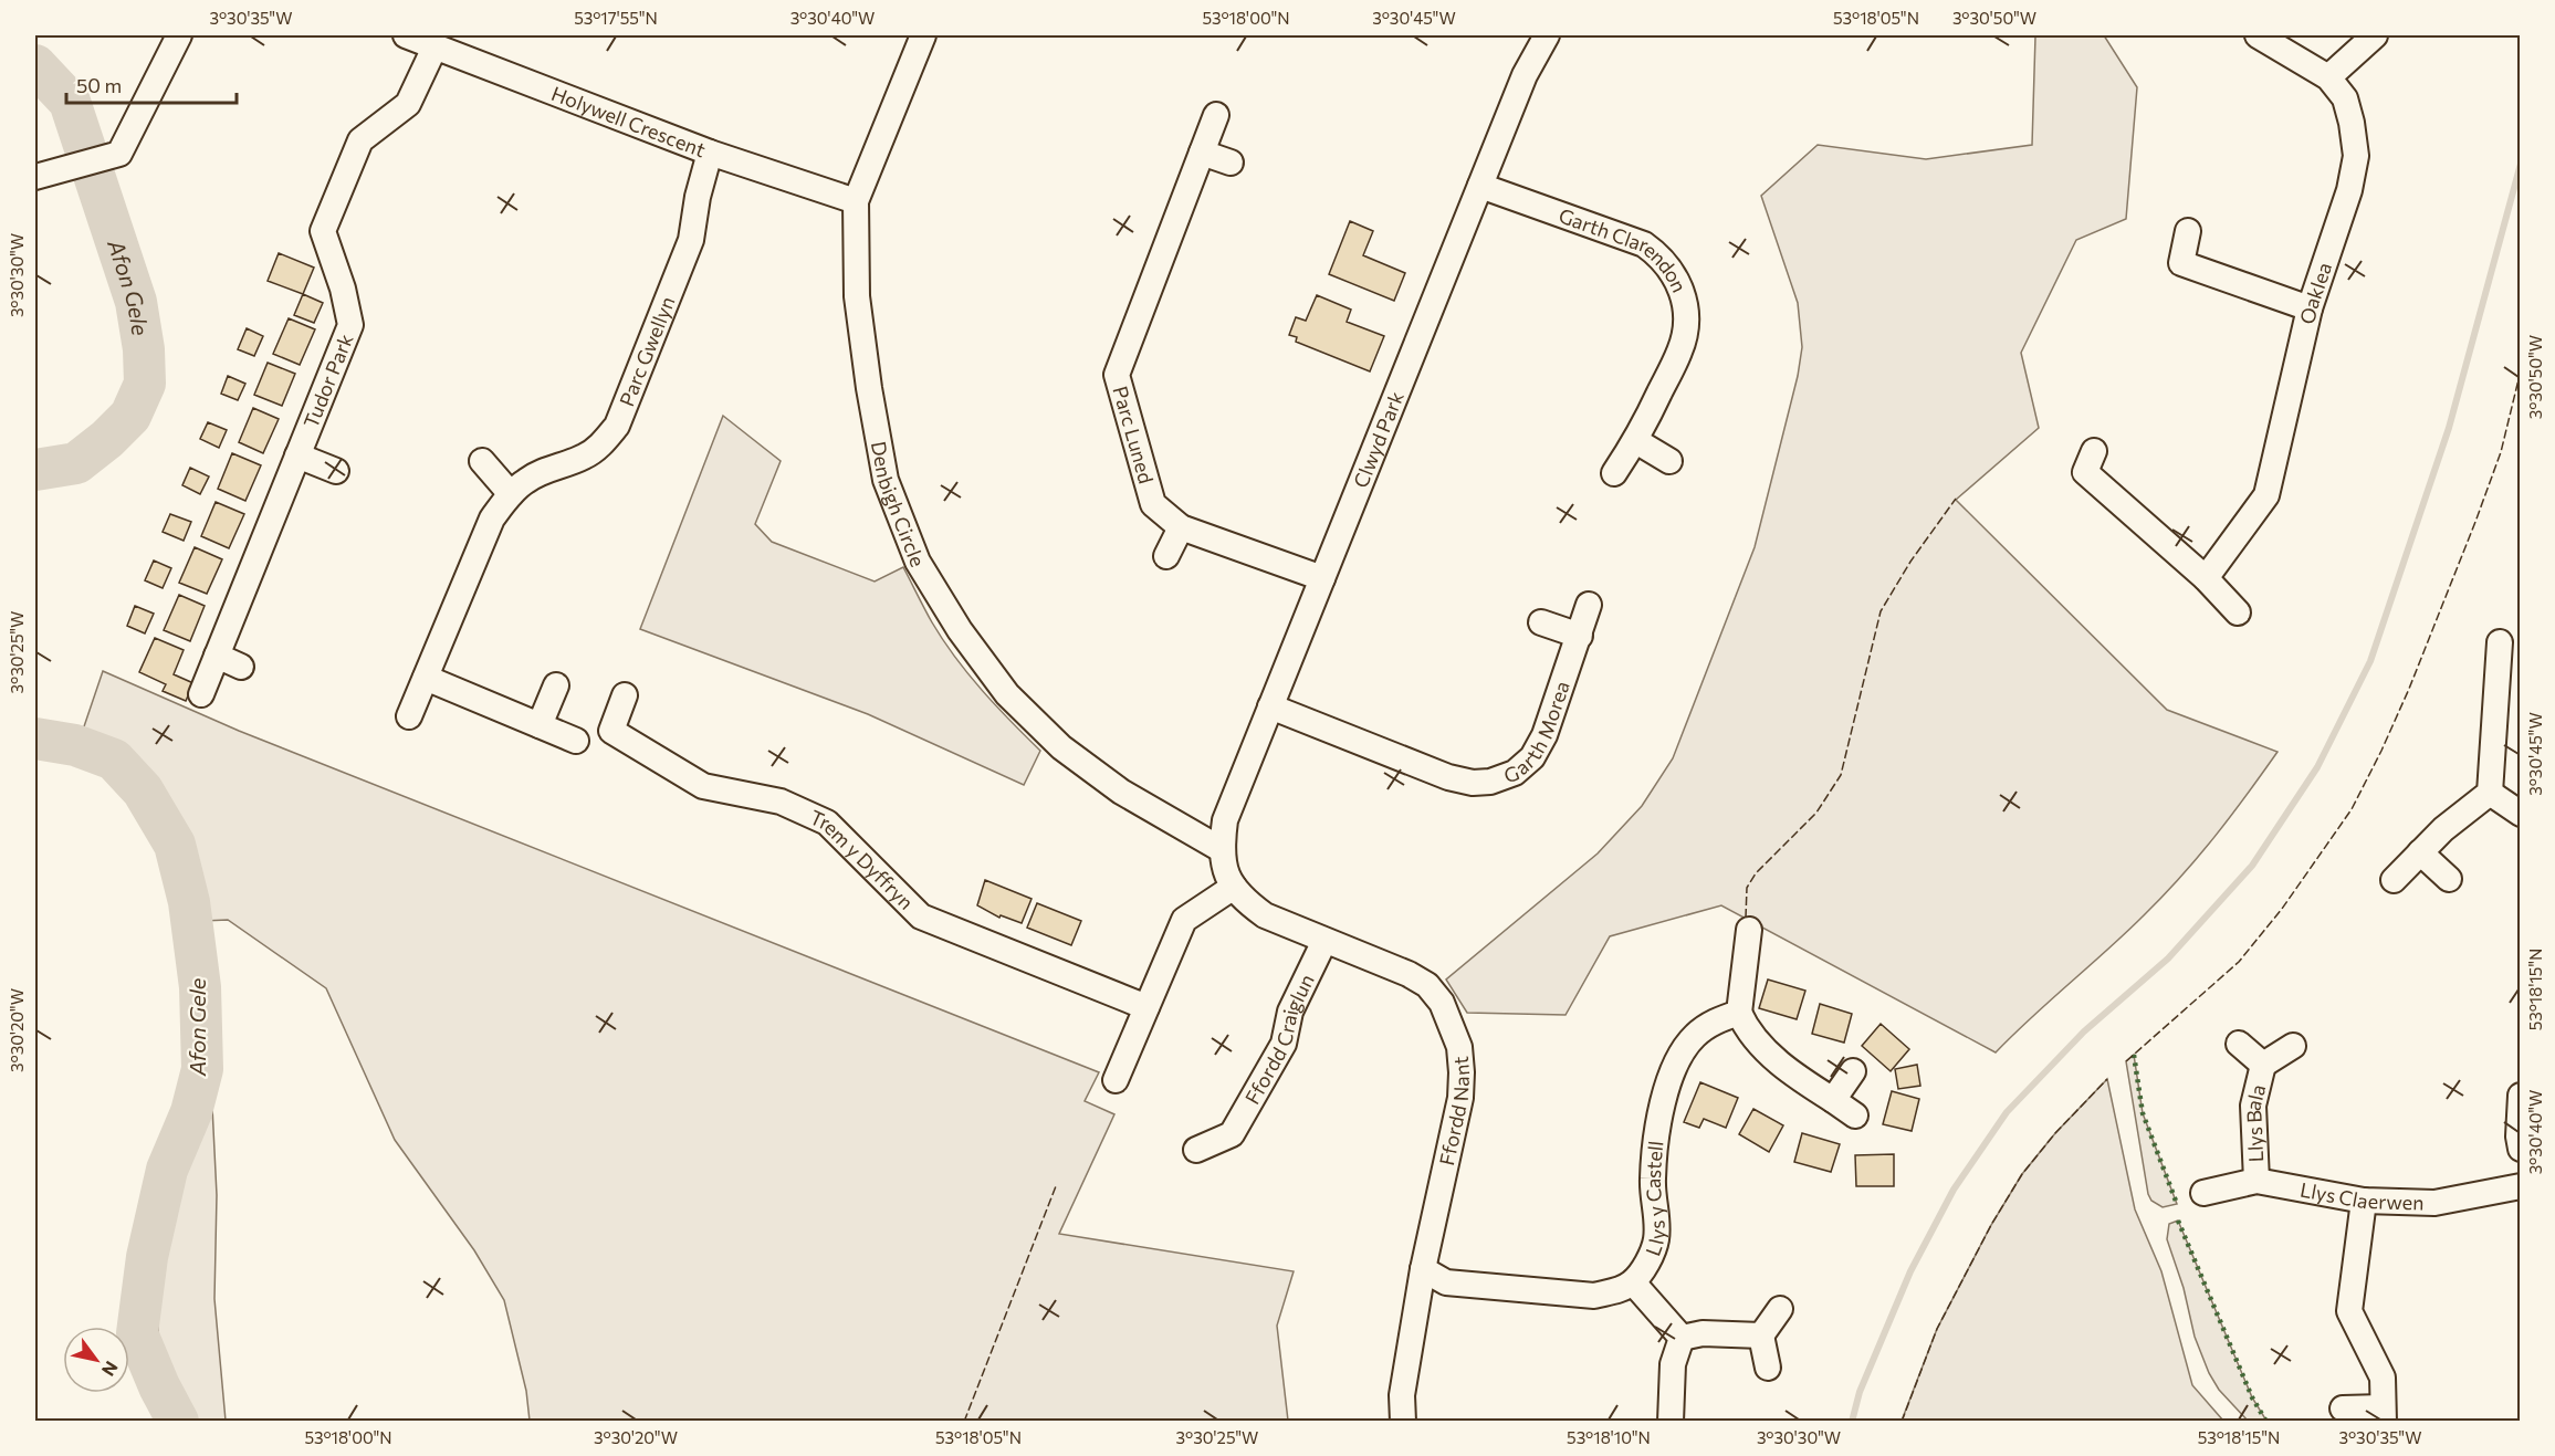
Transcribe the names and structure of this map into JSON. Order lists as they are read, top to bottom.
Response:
{
  "streets": {
    "street": [
      "Holywell Crescent",
      "Garth Clarendon",
      "Oaklea",
      "Parc Gwellyn",
      "Tudor Park",
      "Parc Luned",
      "Clwyd Park",
      "Denbigh Circle",
      "Garth Morea",
      "Trem y Dyffryn",
      "Ffordd Craiglun",
      "Ffordd Nant",
      "Llys Bala",
      "Llys Claerwen",
      "Llys y Castell"
    ]
  },
  "crossings": [
    ["Holywell Crescent", "Parc Gwellyn"],
    ["Holywell Crescent", "Tudor Park"],
    ["Holywell Crescent", "Denbigh Circle"],
    ["Garth Clarendon", "Clwyd Park"],
    ["Parc Luned", "Clwyd Park"],
    ["Clwyd Park", "Denbigh Circle"],
    ["Clwyd Park", "Garth Morea"],
    ["Clwyd Park", "Ffordd Nant"],
    ["Denbigh Circle", "Ffordd Nant"],
    ["Ffordd Craiglun", "Ffordd Nant"],
    ["Ffordd Nant", "Llys y Castell"],
    ["Llys Bala", "Llys Claerwen"]
  ],
  "water": ["Afon Gele"],
  "scale_bar": "50 m",
  "north": "bottom right",
  "coordinates": [
    "3°30'35\"W",
    "53°17'55\"N",
    "3°30'40\"W",
    "53°18'00\"N",
    "3°30'45\"W",
    "53°18'05\"N",
    "3°30'50\"W",
    "3°30'30\"W",
    "3°30'25\"W",
    "53°18'15\"N",
    "3°30'20\"W",
    "53°18'10\"N"
  ]
}
